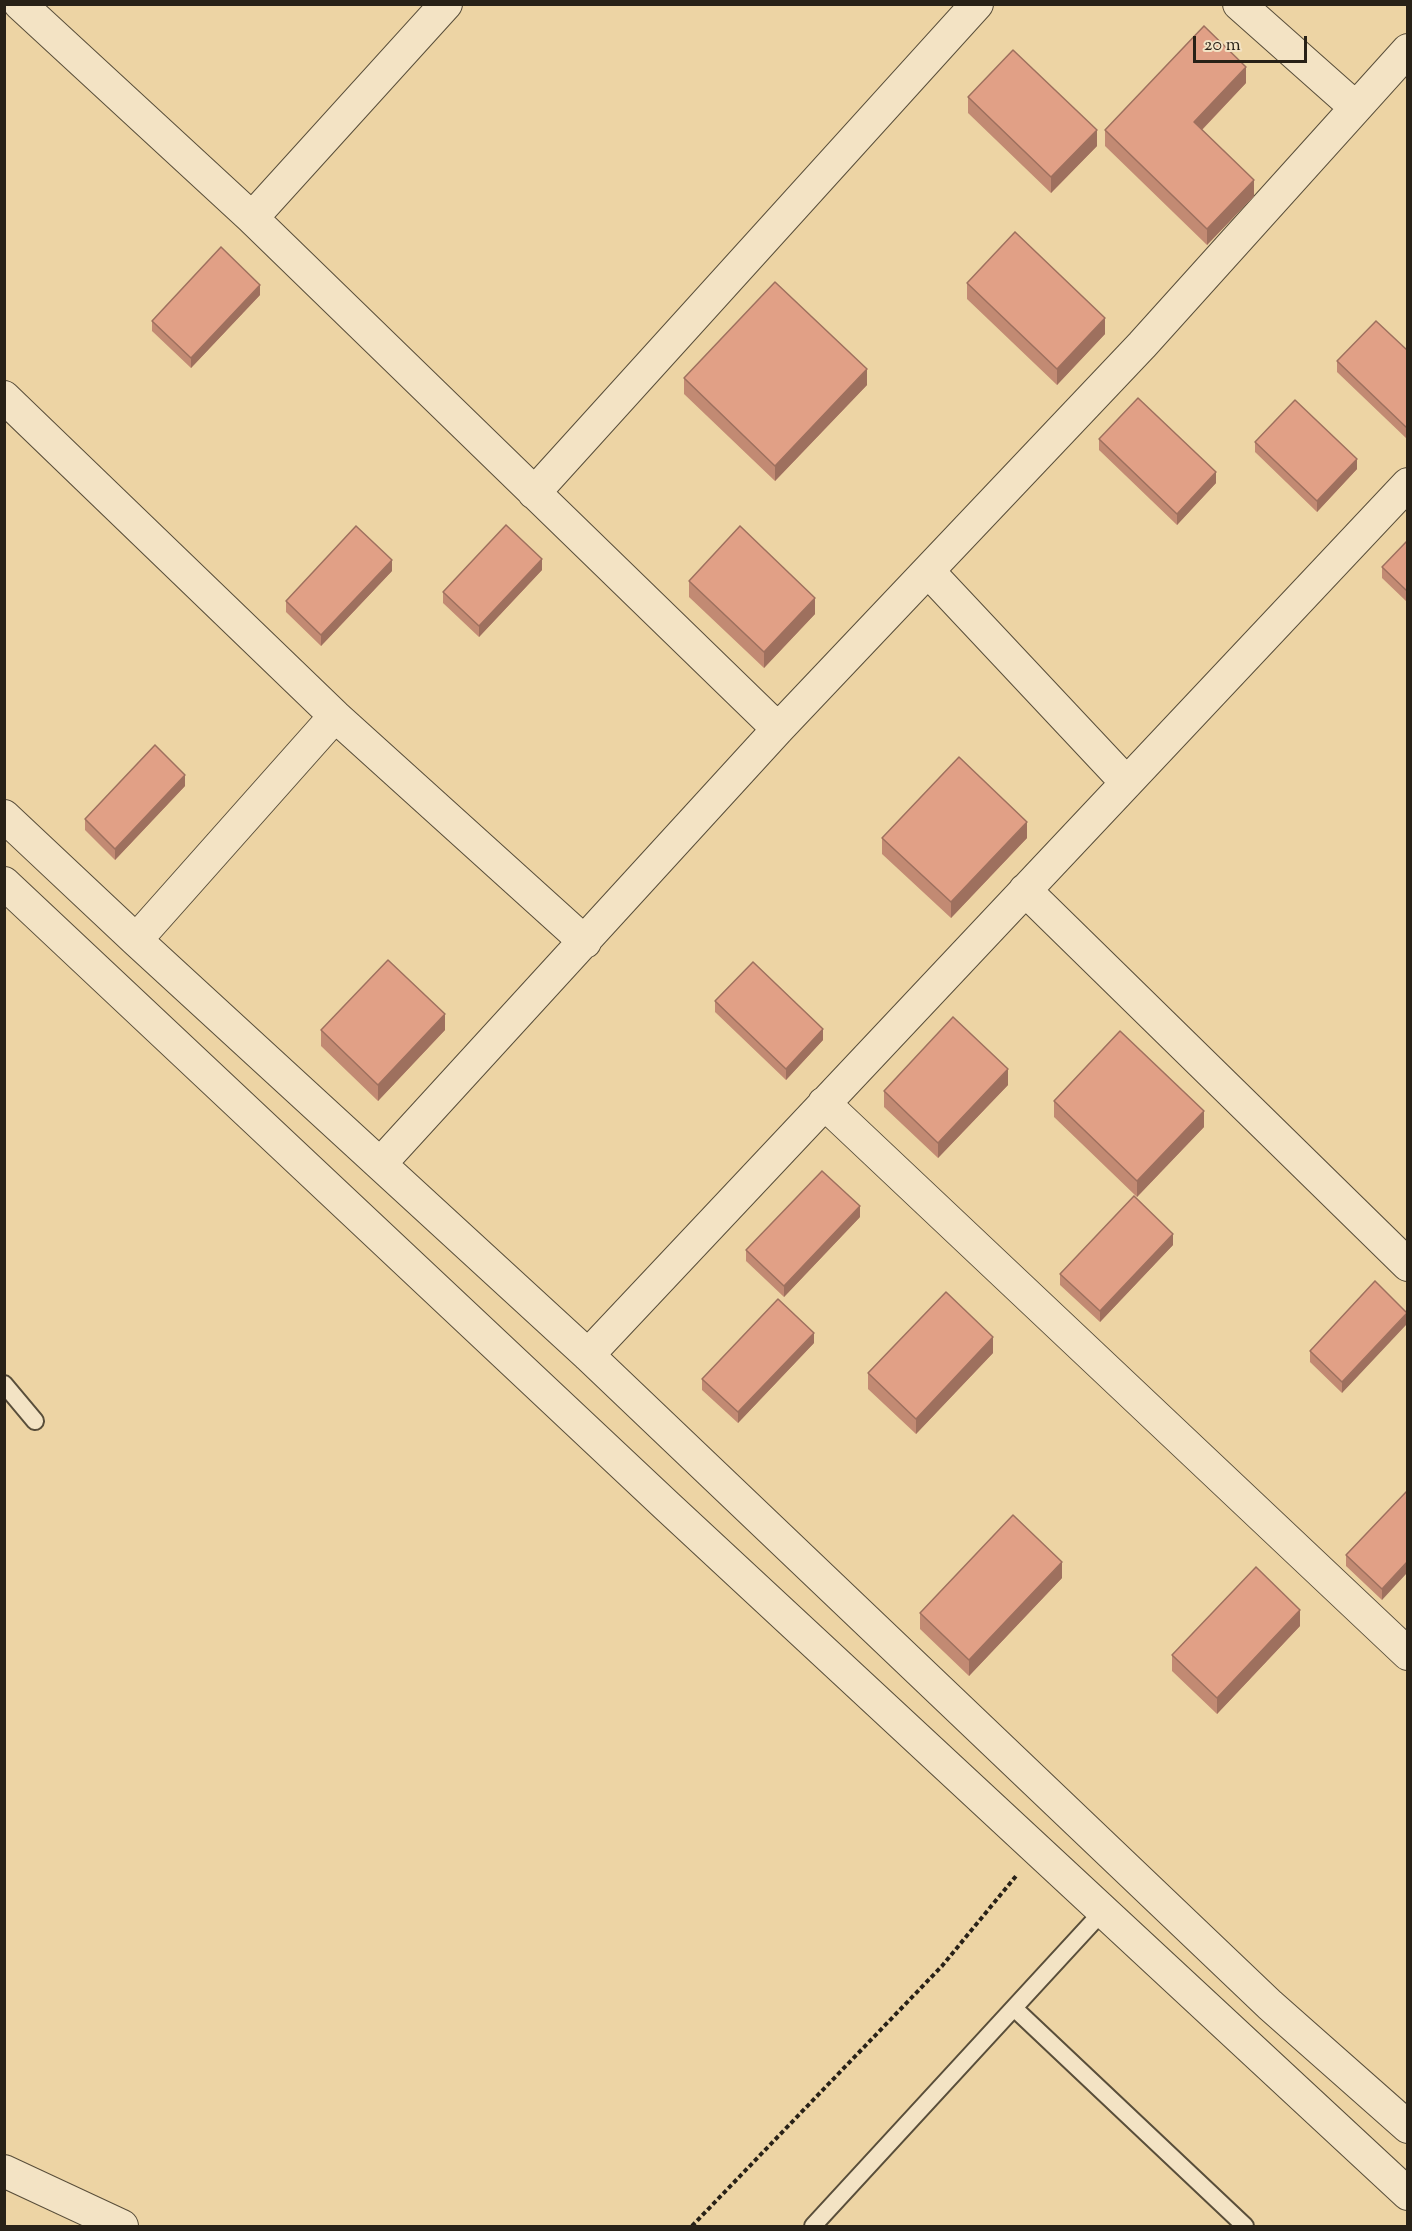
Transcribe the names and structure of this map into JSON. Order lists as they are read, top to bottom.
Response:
{
  "scale_bar": "20 m"
}
